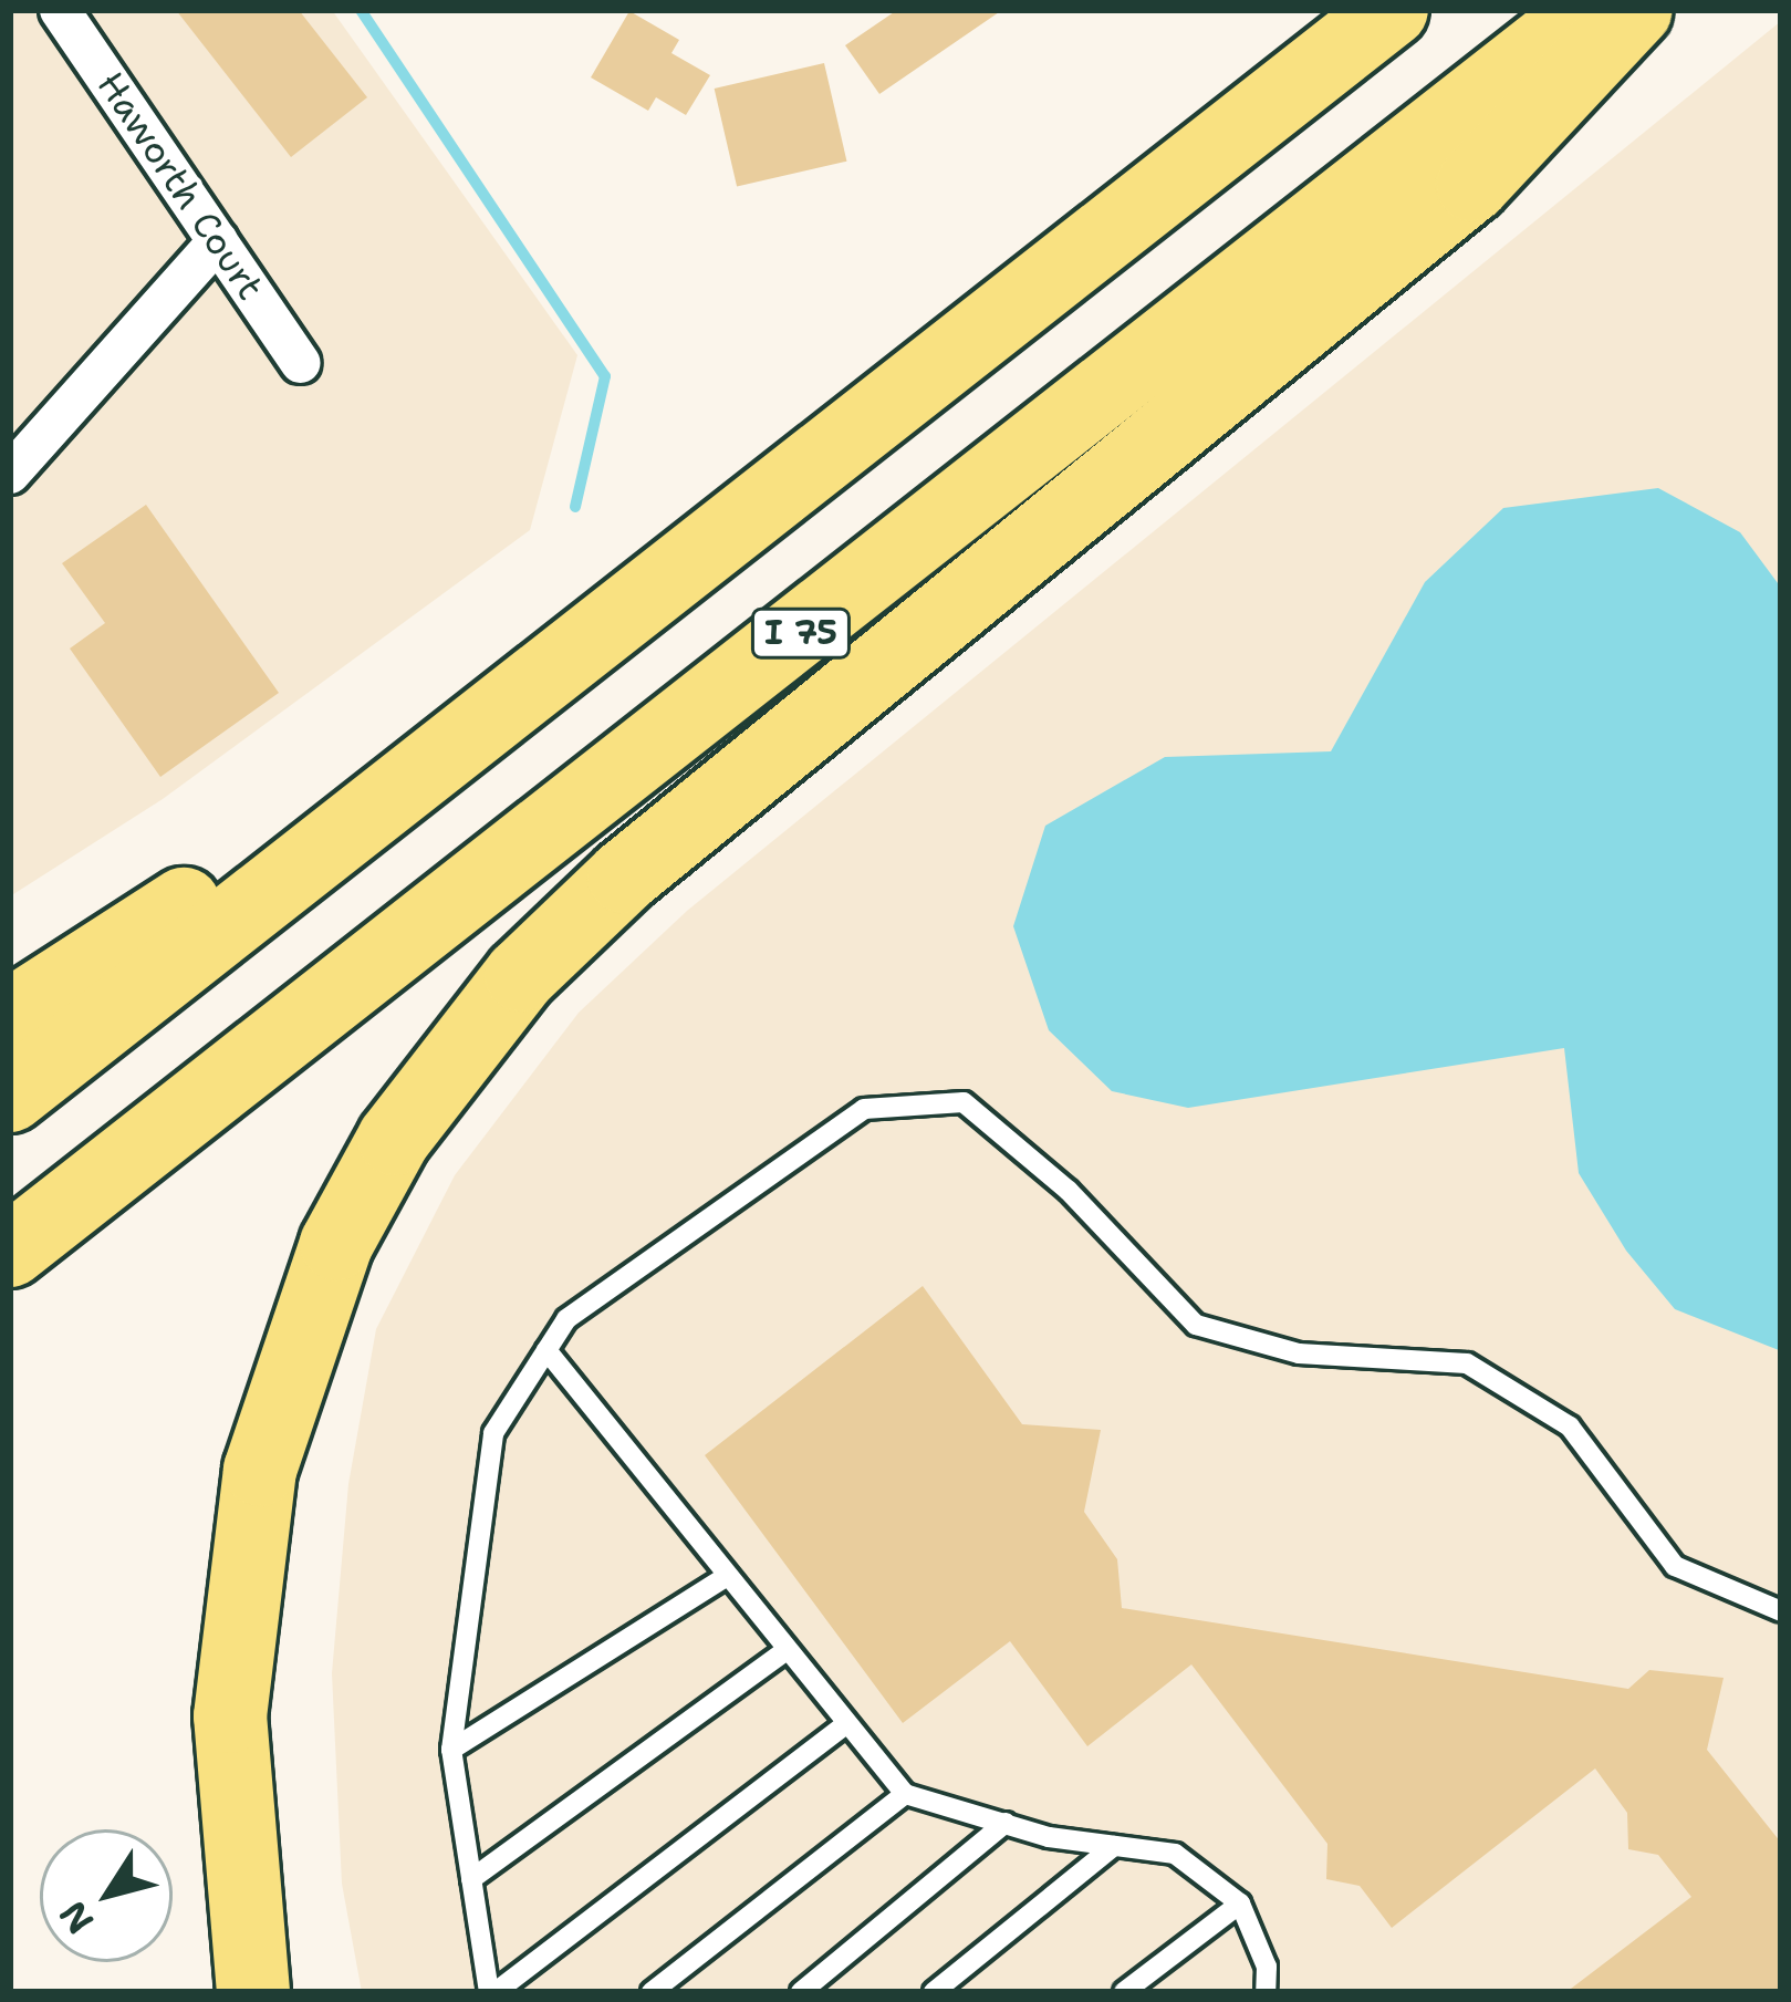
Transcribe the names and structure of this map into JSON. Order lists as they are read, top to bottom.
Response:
{
  "streets": {
    "highway": ["I 75"],
    "street": ["Haworth Court"]
  },
  "north": "bottom left"
}
